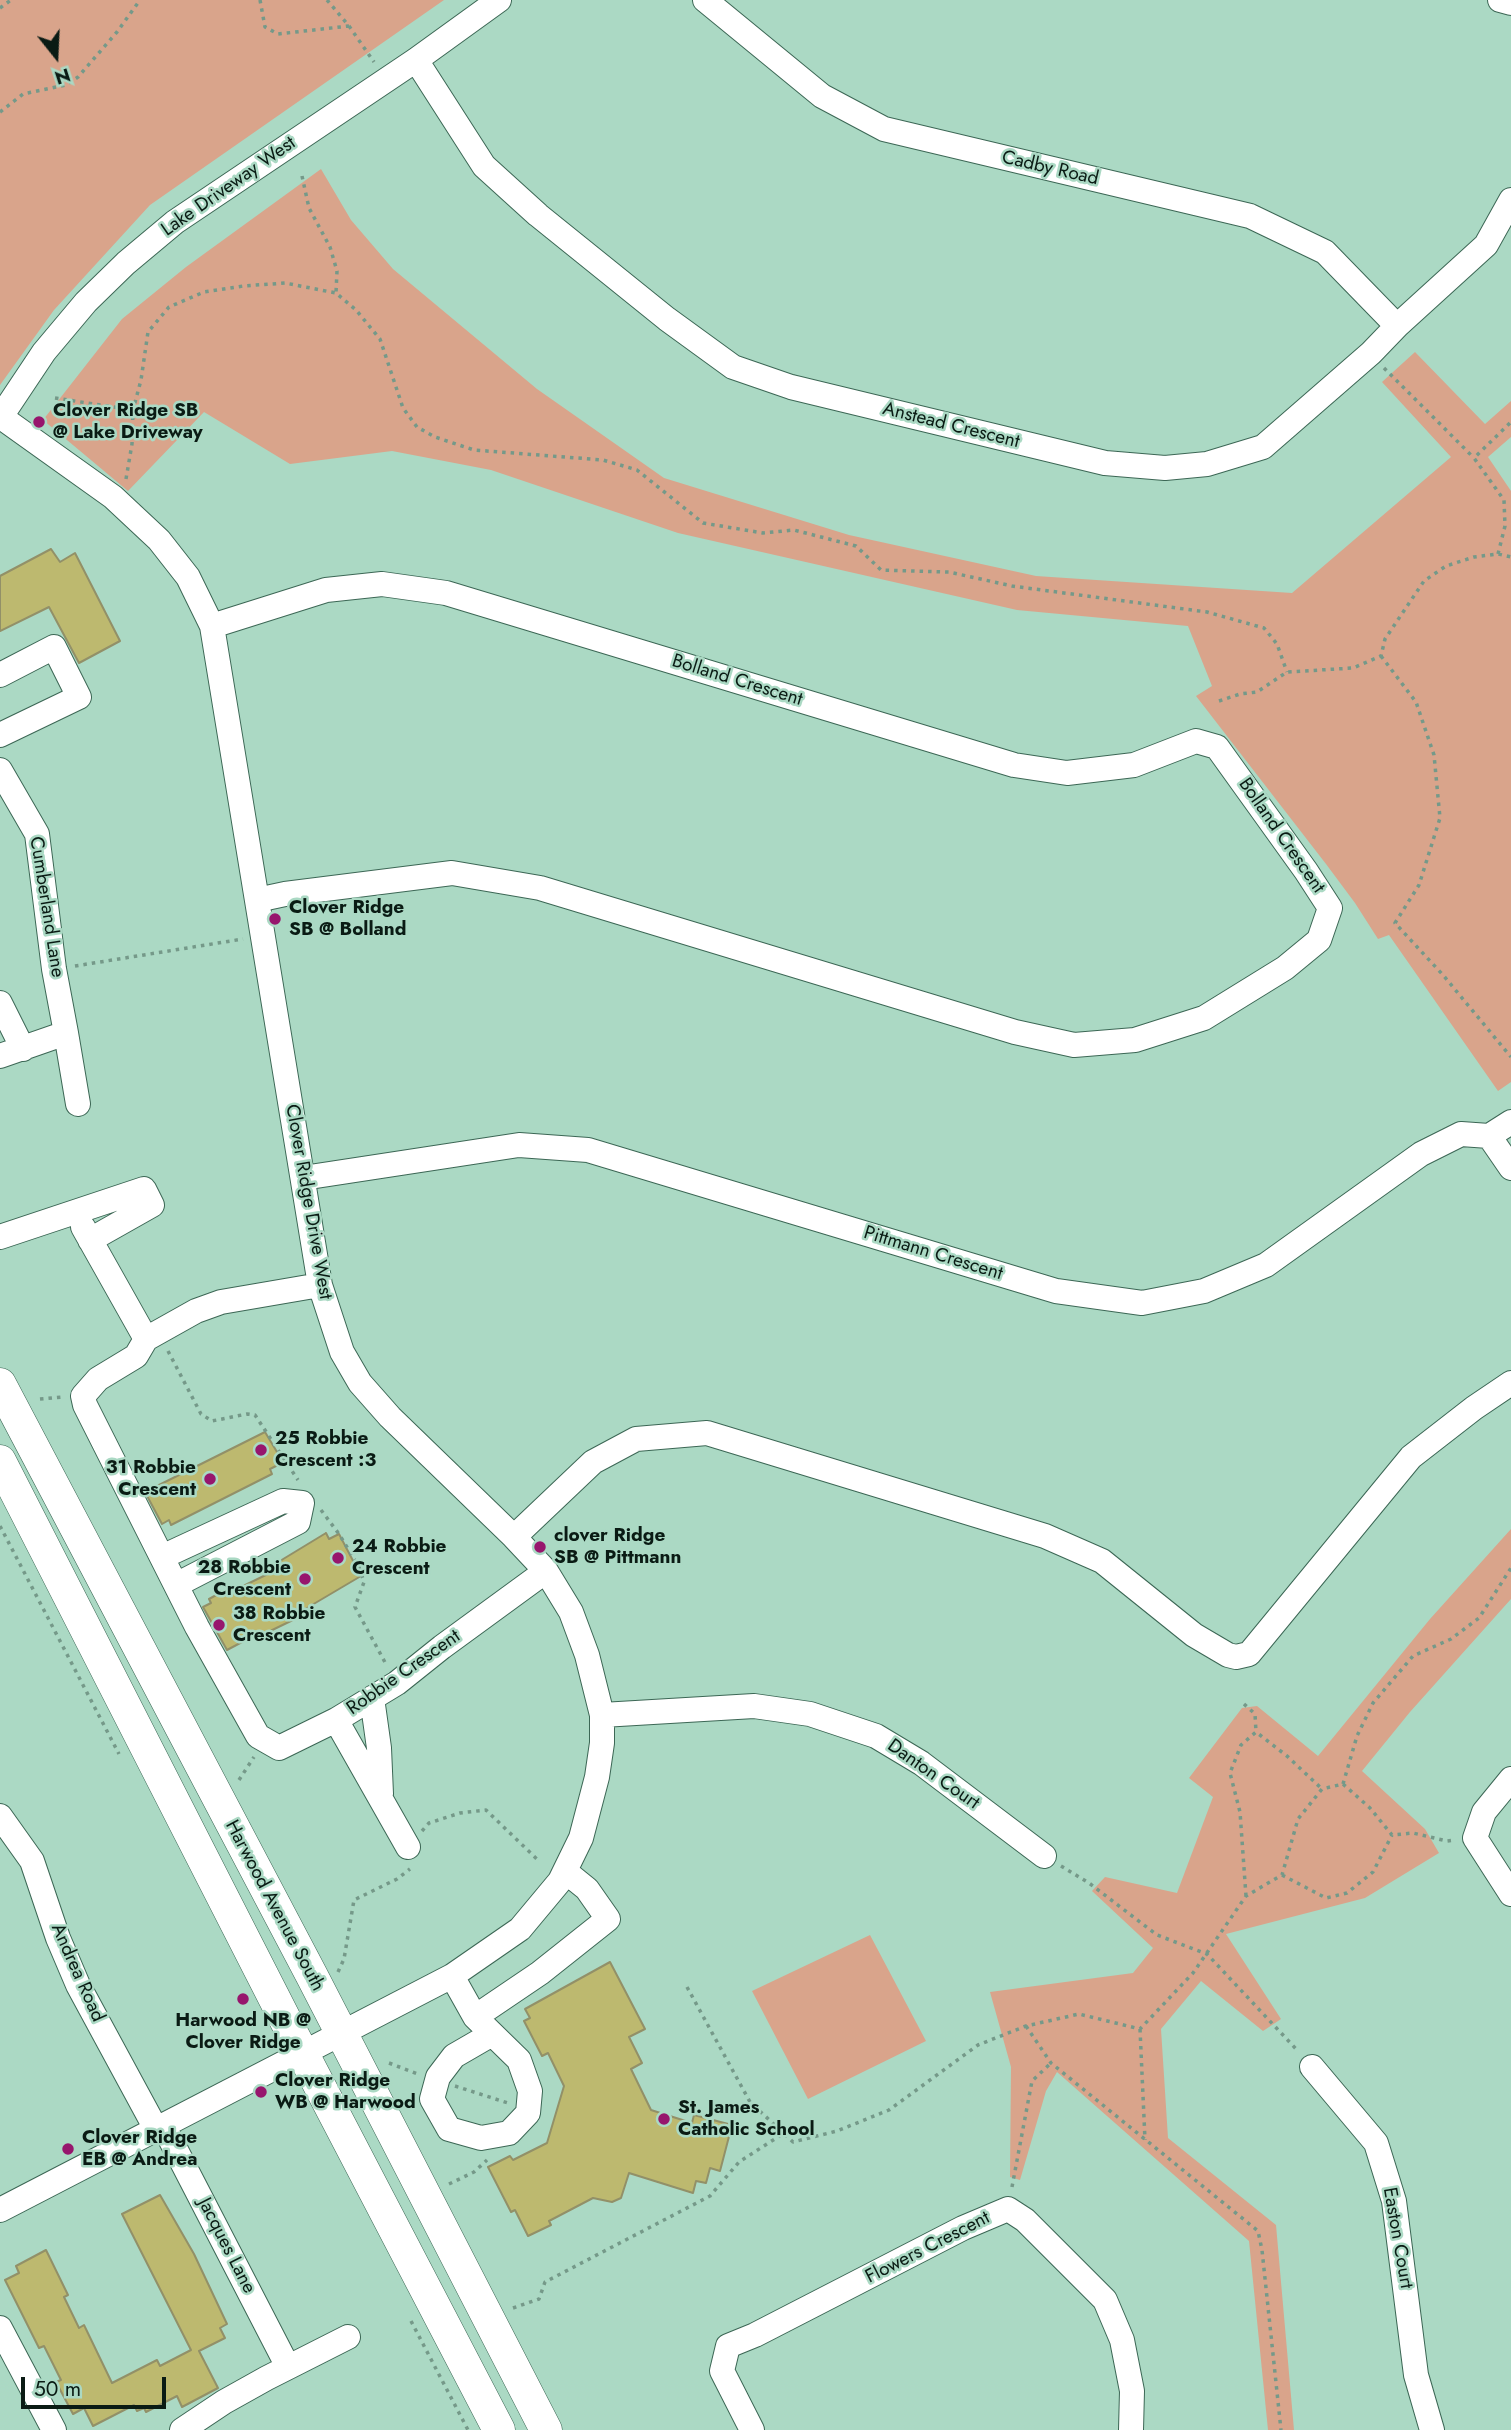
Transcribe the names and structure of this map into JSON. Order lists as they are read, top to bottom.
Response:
{
  "streets": {
    "main road": ["Harwood Avenue South"],
    "street": [
      "Cadby Road",
      "Lake Driveway West",
      "Anstead Crescent",
      "Bolland Crescent",
      "Cumberland Lane",
      "Clover Ridge Drive West",
      "Pittmann Crescent",
      "Robbie Crescent",
      "Danton Court",
      "Andrea Road",
      "Easton Court",
      "Jacques Lane",
      "Flowers Crescent"
    ]
  },
  "crossings": [
    ["Cadby Road", "Anstead Crescent"],
    ["Lake Driveway West", "Anstead Crescent"],
    ["Lake Driveway West", "Clover Ridge Drive West"],
    ["Bolland Crescent", "Clover Ridge Drive West"],
    ["Clover Ridge Drive West", "Pittmann Crescent"],
    ["Clover Ridge Drive West", "Robbie Crescent"],
    ["Clover Ridge Drive West", "Danton Court"],
    ["Clover Ridge Drive West", "Harwood Avenue South"],
    ["Clover Ridge Drive West", "Andrea Road"],
    ["Clover Ridge Drive West", "Jacques Lane"],
    ["Andrea Road", "Jacques Lane"]
  ],
  "places": [
    "Clover Ridge SB @ Lake Driveway",
    "Clover Ridge SB @ Bolland",
    "25 Robbie Crescent :3",
    "31 Robbie Crescent",
    "clover Ridge SB @ Pittmann",
    "24 Robbie Crescent",
    "28 Robbie Crescent",
    "38 Robbie Crescent",
    "Harwood NB @ Clover Ridge",
    "Clover Ridge WB @ Harwood",
    "St. James Catholic School",
    "Clover Ridge EB @ Andrea"
  ],
  "scale_bar": "50 m",
  "north": "bottom"
}
